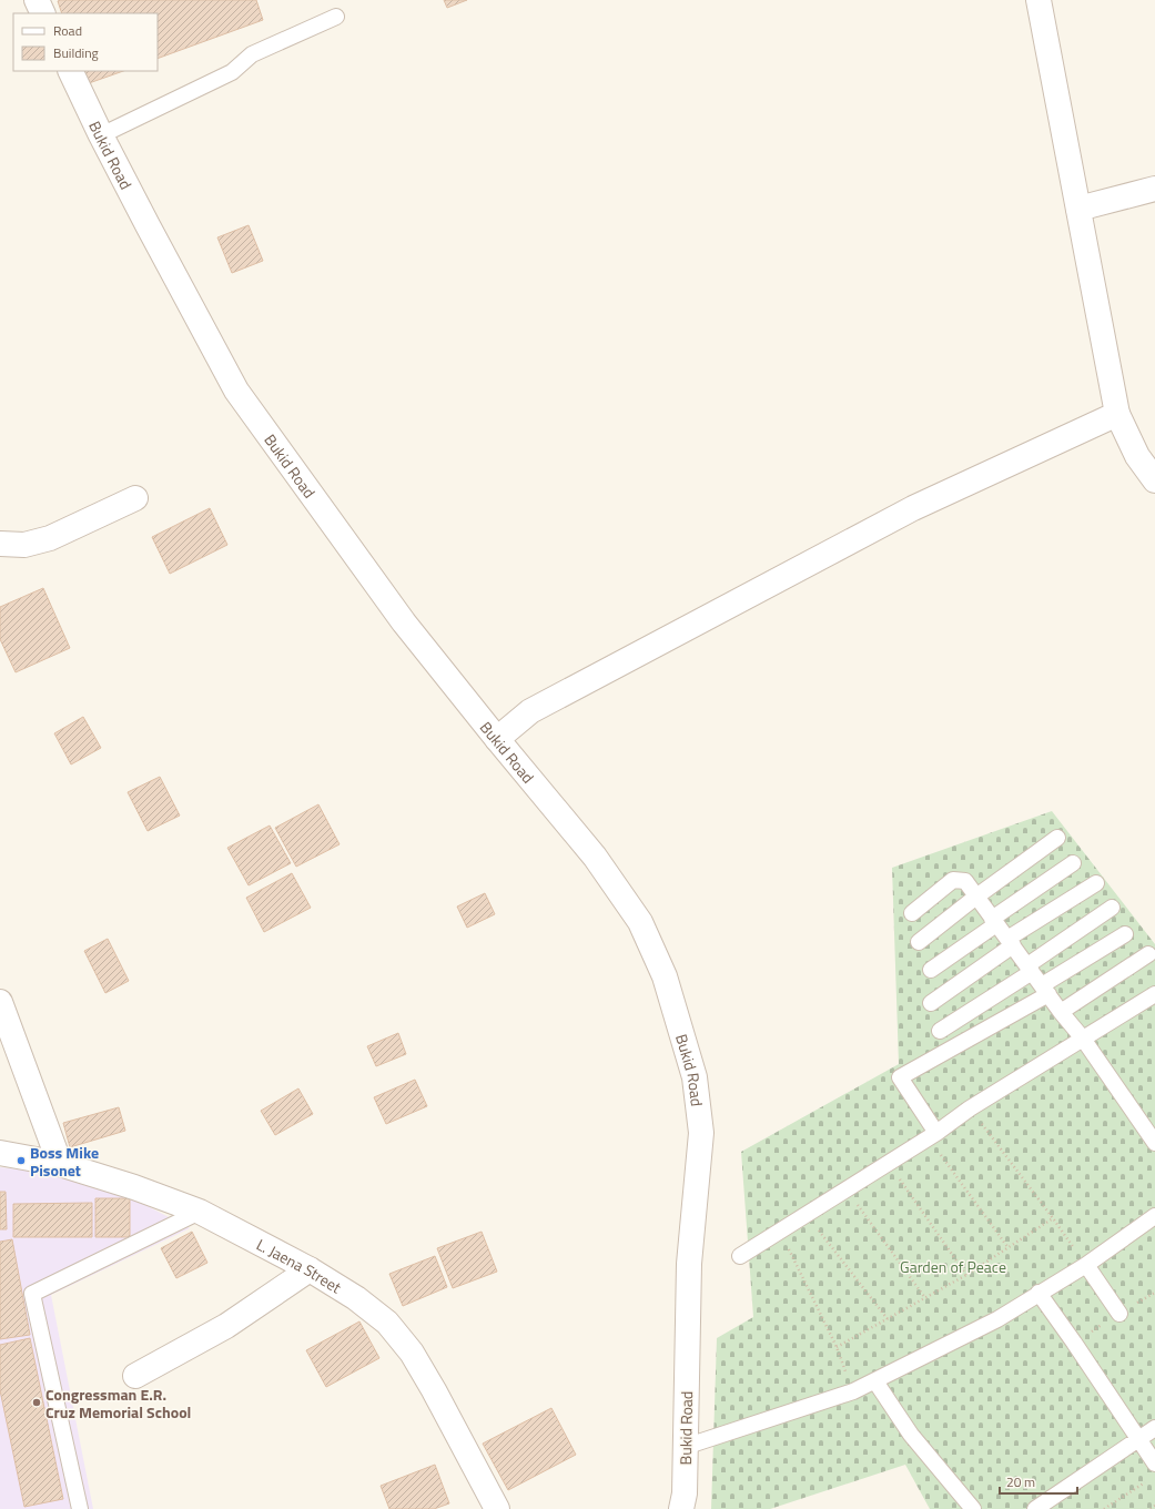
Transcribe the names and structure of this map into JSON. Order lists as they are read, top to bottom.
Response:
{
  "streets": {
    "street": ["Bukid Road", "L. Jaena Street"]
  },
  "parks": ["Garden of Peace"],
  "places": ["Boss Mike Pisonet", "Congressman E.R. Cruz Memorial School"],
  "legend": ["Road", "Building"],
  "scale_bar": "20 m"
}
